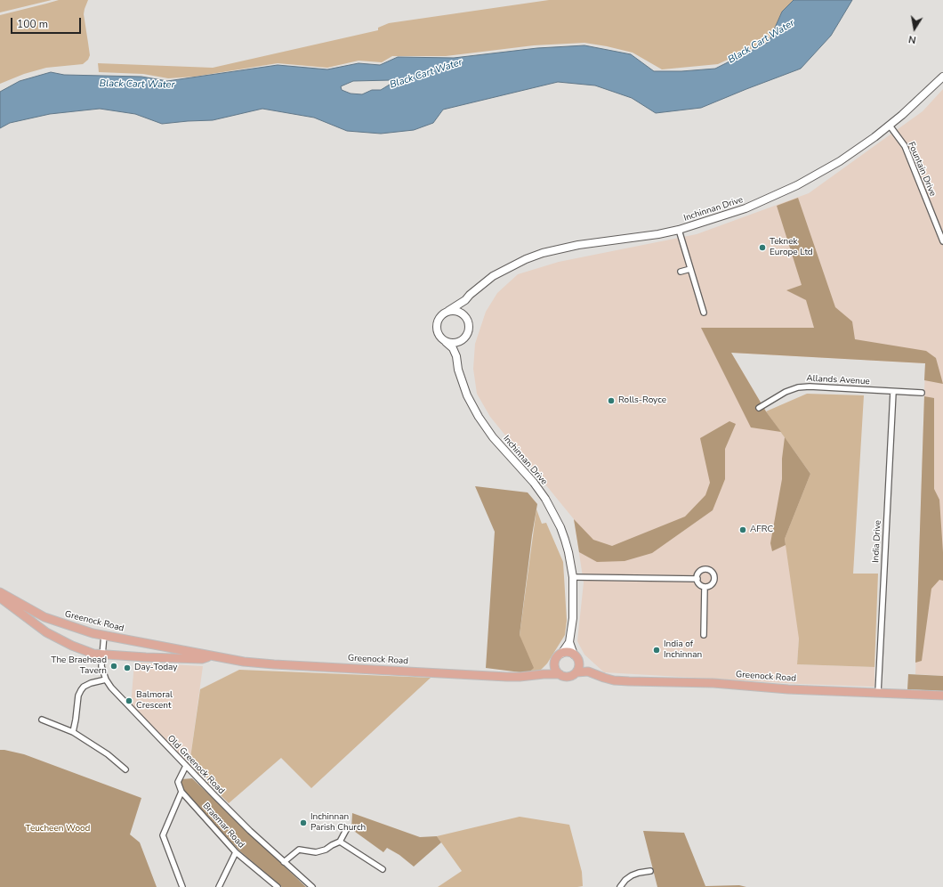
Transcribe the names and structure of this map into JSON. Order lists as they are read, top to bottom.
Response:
{
  "streets": {
    "main road": ["Greenock Road"],
    "street": [
      "Fountain Drive",
      "Inchinnan Drive",
      "Allands Avenue",
      "India Drive",
      "Old Greenock Road",
      "Braemar Road"
    ]
  },
  "crossings": [
    ["Fountain Drive", "Inchinnan Drive"],
    ["Inchinnan Drive", "Greenock Road"],
    ["Allands Avenue", "India Drive"],
    ["India Drive", "Greenock Road"],
    ["Greenock Road", "Old Greenock Road"]
  ],
  "water": ["Black Cart Water"],
  "parks": ["Teucheen Wood"],
  "places": [
    "Teknek Europe Ltd",
    "Rolls-Royce",
    "AFRC",
    "India of Inchinnan",
    "The Braehead Tavern",
    "Day-Today",
    "Balmoral Crescent",
    "Inchinnan Parish Church"
  ],
  "scale_bar": "100 m",
  "north": "bottom"
}
